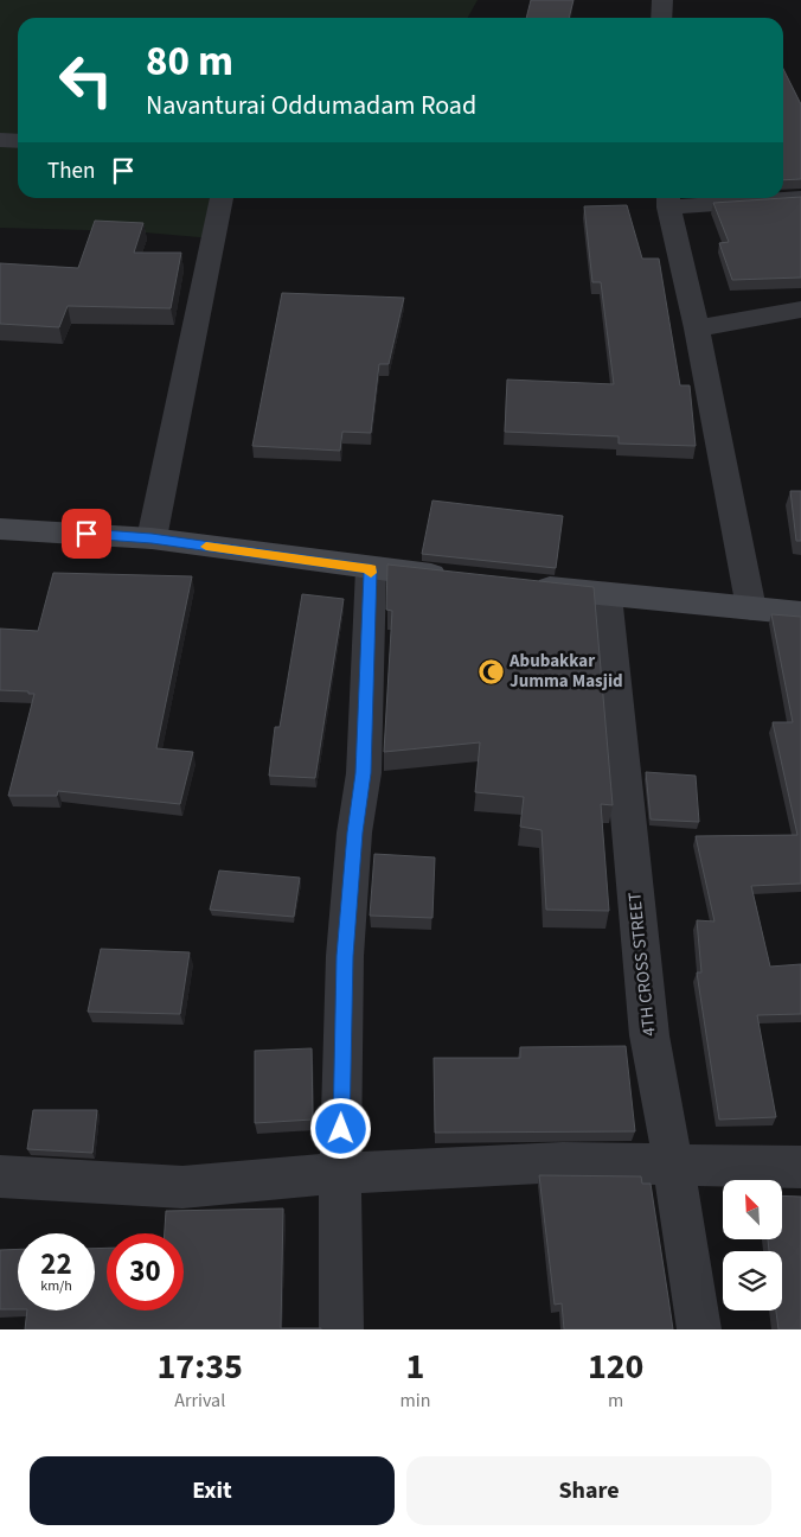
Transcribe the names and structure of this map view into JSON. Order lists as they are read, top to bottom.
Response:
{
  "streets": {
    "street": ["4TH CROSS STREET"]
  },
  "places": {
    "mosque": ["Abubakkar Jumma Masjid"]
  },
  "north": "top left",
  "page": {
    "turn": ["80 m", "Navanturai Oddumadam Road"],
    "then": "Then",
    "speed": "22 km/h",
    "limit": "30",
    "eta": [
      "17:35",
      "Arrival",
      "1",
      "min",
      "120",
      "m"
    ],
    "buttons": ["Exit", "Share"]
  }
}
